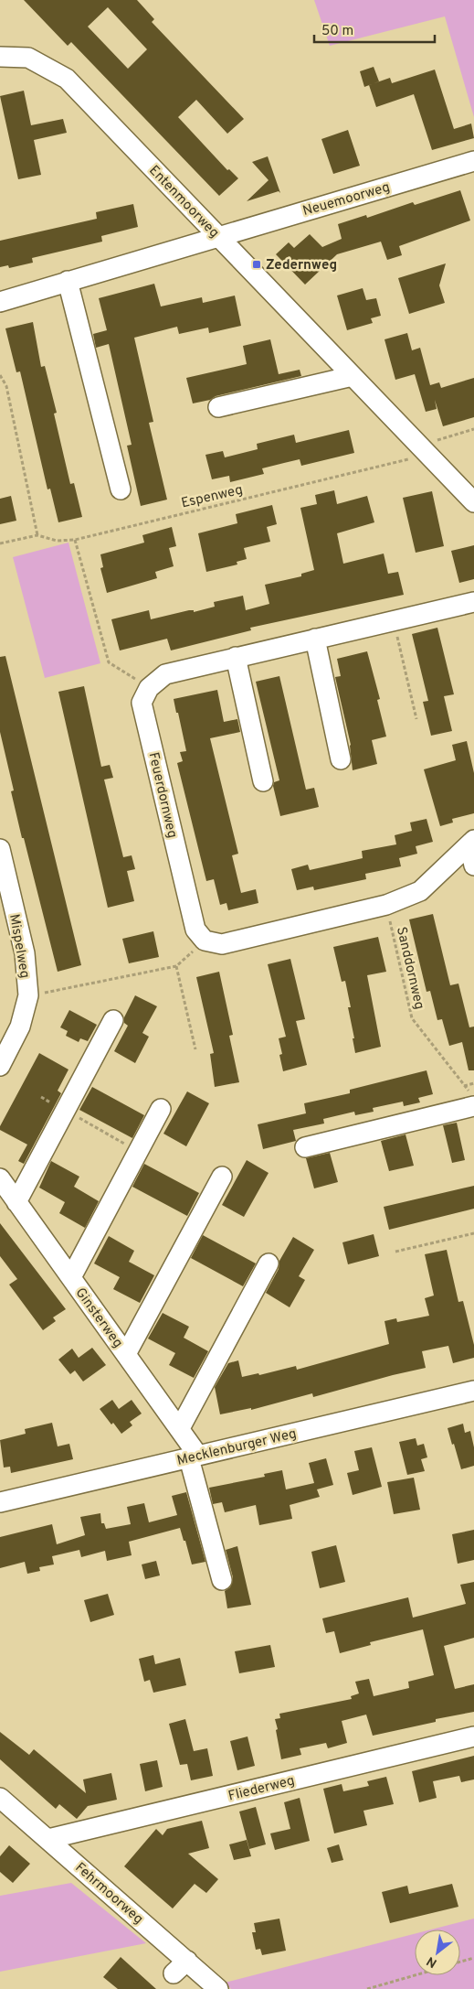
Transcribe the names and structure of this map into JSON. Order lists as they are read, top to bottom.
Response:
{
  "streets": {
    "street": [
      "Neuemoorweg",
      "Entenmoorweg",
      "Feuerdornweg",
      "Mispelweg",
      "Ginsterweg",
      "Mecklenburger Weg",
      "Fliederweg",
      "Fehrmoorweg"
    ],
    "path": ["Espenweg", "Sanddornweg"]
  },
  "crossings": [
    ["Neuemoorweg", "Entenmoorweg"],
    ["Entenmoorweg", "Espenweg"],
    ["Ginsterweg", "Mecklenburger Weg"],
    ["Fliederweg", "Fehrmoorweg"]
  ],
  "places": {
    "transit": ["Zedernweg"]
  },
  "scale_bar": "50 m",
  "north": "bottom left"
}
